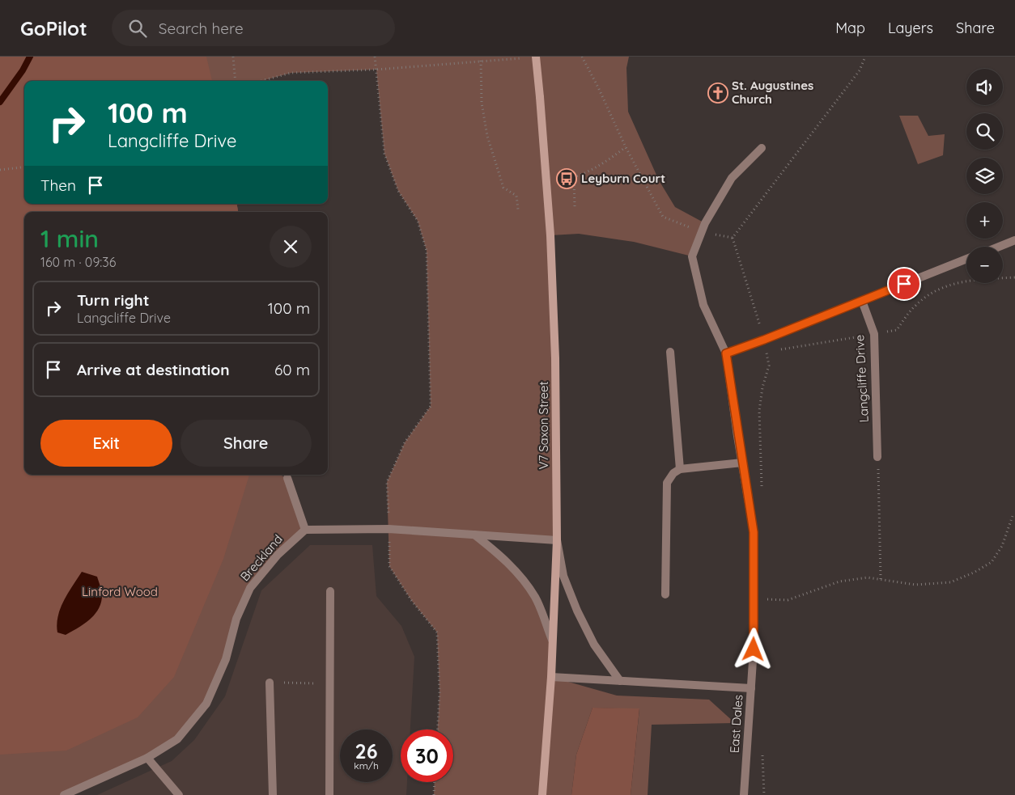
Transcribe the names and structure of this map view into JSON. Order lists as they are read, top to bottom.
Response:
{
  "streets": {
    "street": [
      "Langcliffe Drive",
      "V7 Saxon Street",
      "Breckland",
      "East Dales"
    ]
  },
  "crossings": [
    ["V7 Saxon Street", "East Dales"]
  ],
  "parks": ["Linford Wood"],
  "places": {
    "church": ["St. Augustines Church"],
    "bus stop": ["Leyburn Court"]
  },
  "page": {
    "header": "GoPilot",
    "search": "Search here",
    "nav": ["Map", "Layers", "Share"],
    "map_buttons": ["+", "−"],
    "turn": ["100 m", "Langcliffe Drive"],
    "then": "Then",
    "heading": ["1 min", "160 m · 09:36"],
    "list": [
      {
        "name": "Turn right",
        "note": "Langcliffe Drive",
        "value": "100 m"
      },
      {
        "name": "Arrive at destination",
        "value": "60 m"
      }
    ],
    "buttons": ["Exit", "Share"],
    "speed": "26 km/h",
    "limit": "30"
  }
}
